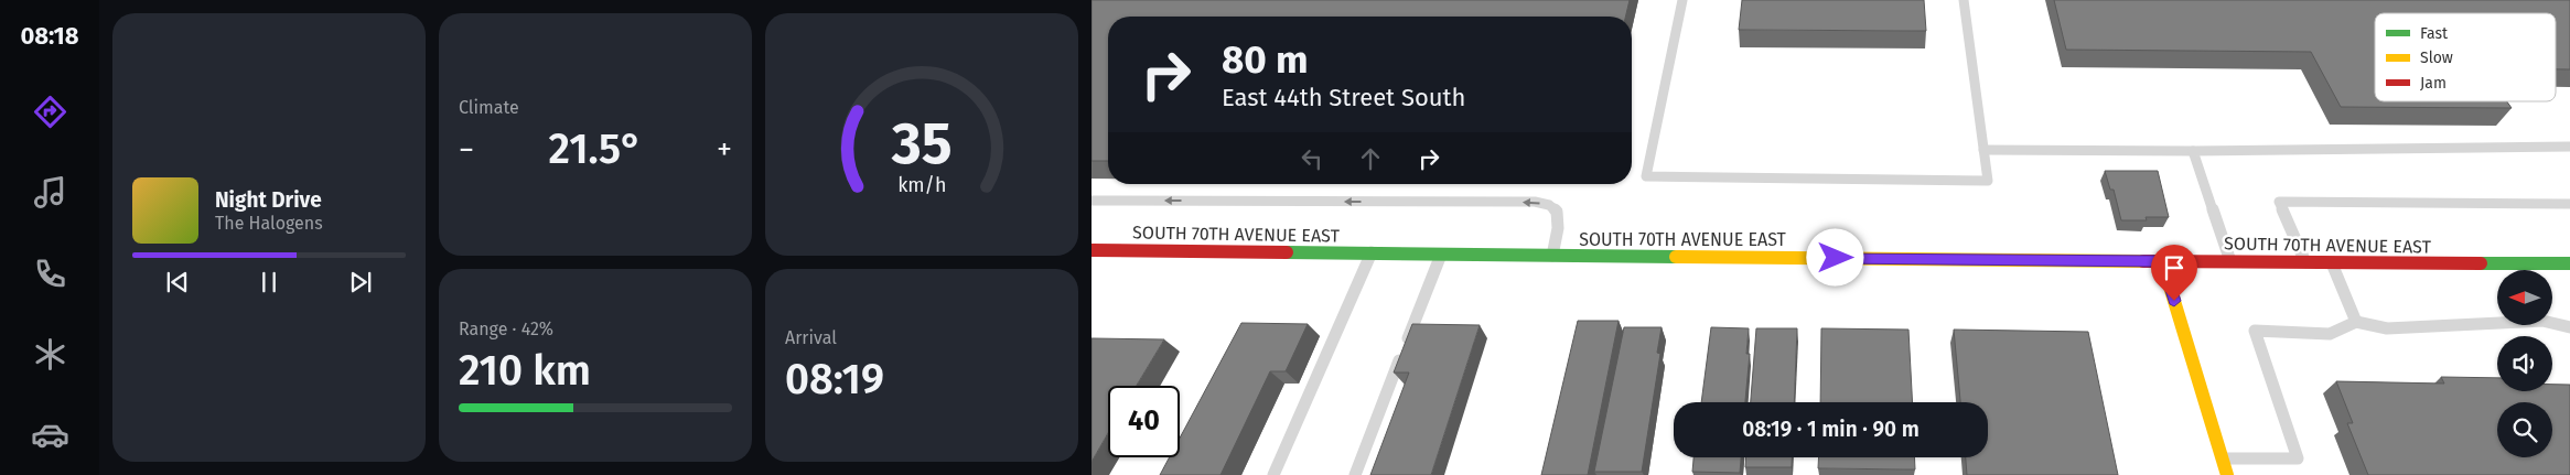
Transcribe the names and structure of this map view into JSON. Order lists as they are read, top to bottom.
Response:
{
  "streets": {
    "street": ["SOUTH 70TH AVENUE EAST"]
  },
  "legend": ["Fast", "Slow", "Jam"],
  "north": "left",
  "page": {
    "tabs": "08:18",
    "tile": [
      "Climate",
      ["Range · 42%", "210 km"],
      ["Arrival", "08:19"]
    ],
    "turn": ["80 m", "East 44th Street South"],
    "heat": ["−", "21.5°", "+"],
    "song": ["Night Drive", "The Halogens"],
    "limit": "40",
    "trip": "08:19 · 1 min · 90 m",
    "gauge": ["35", "km/h"]
  }
}
